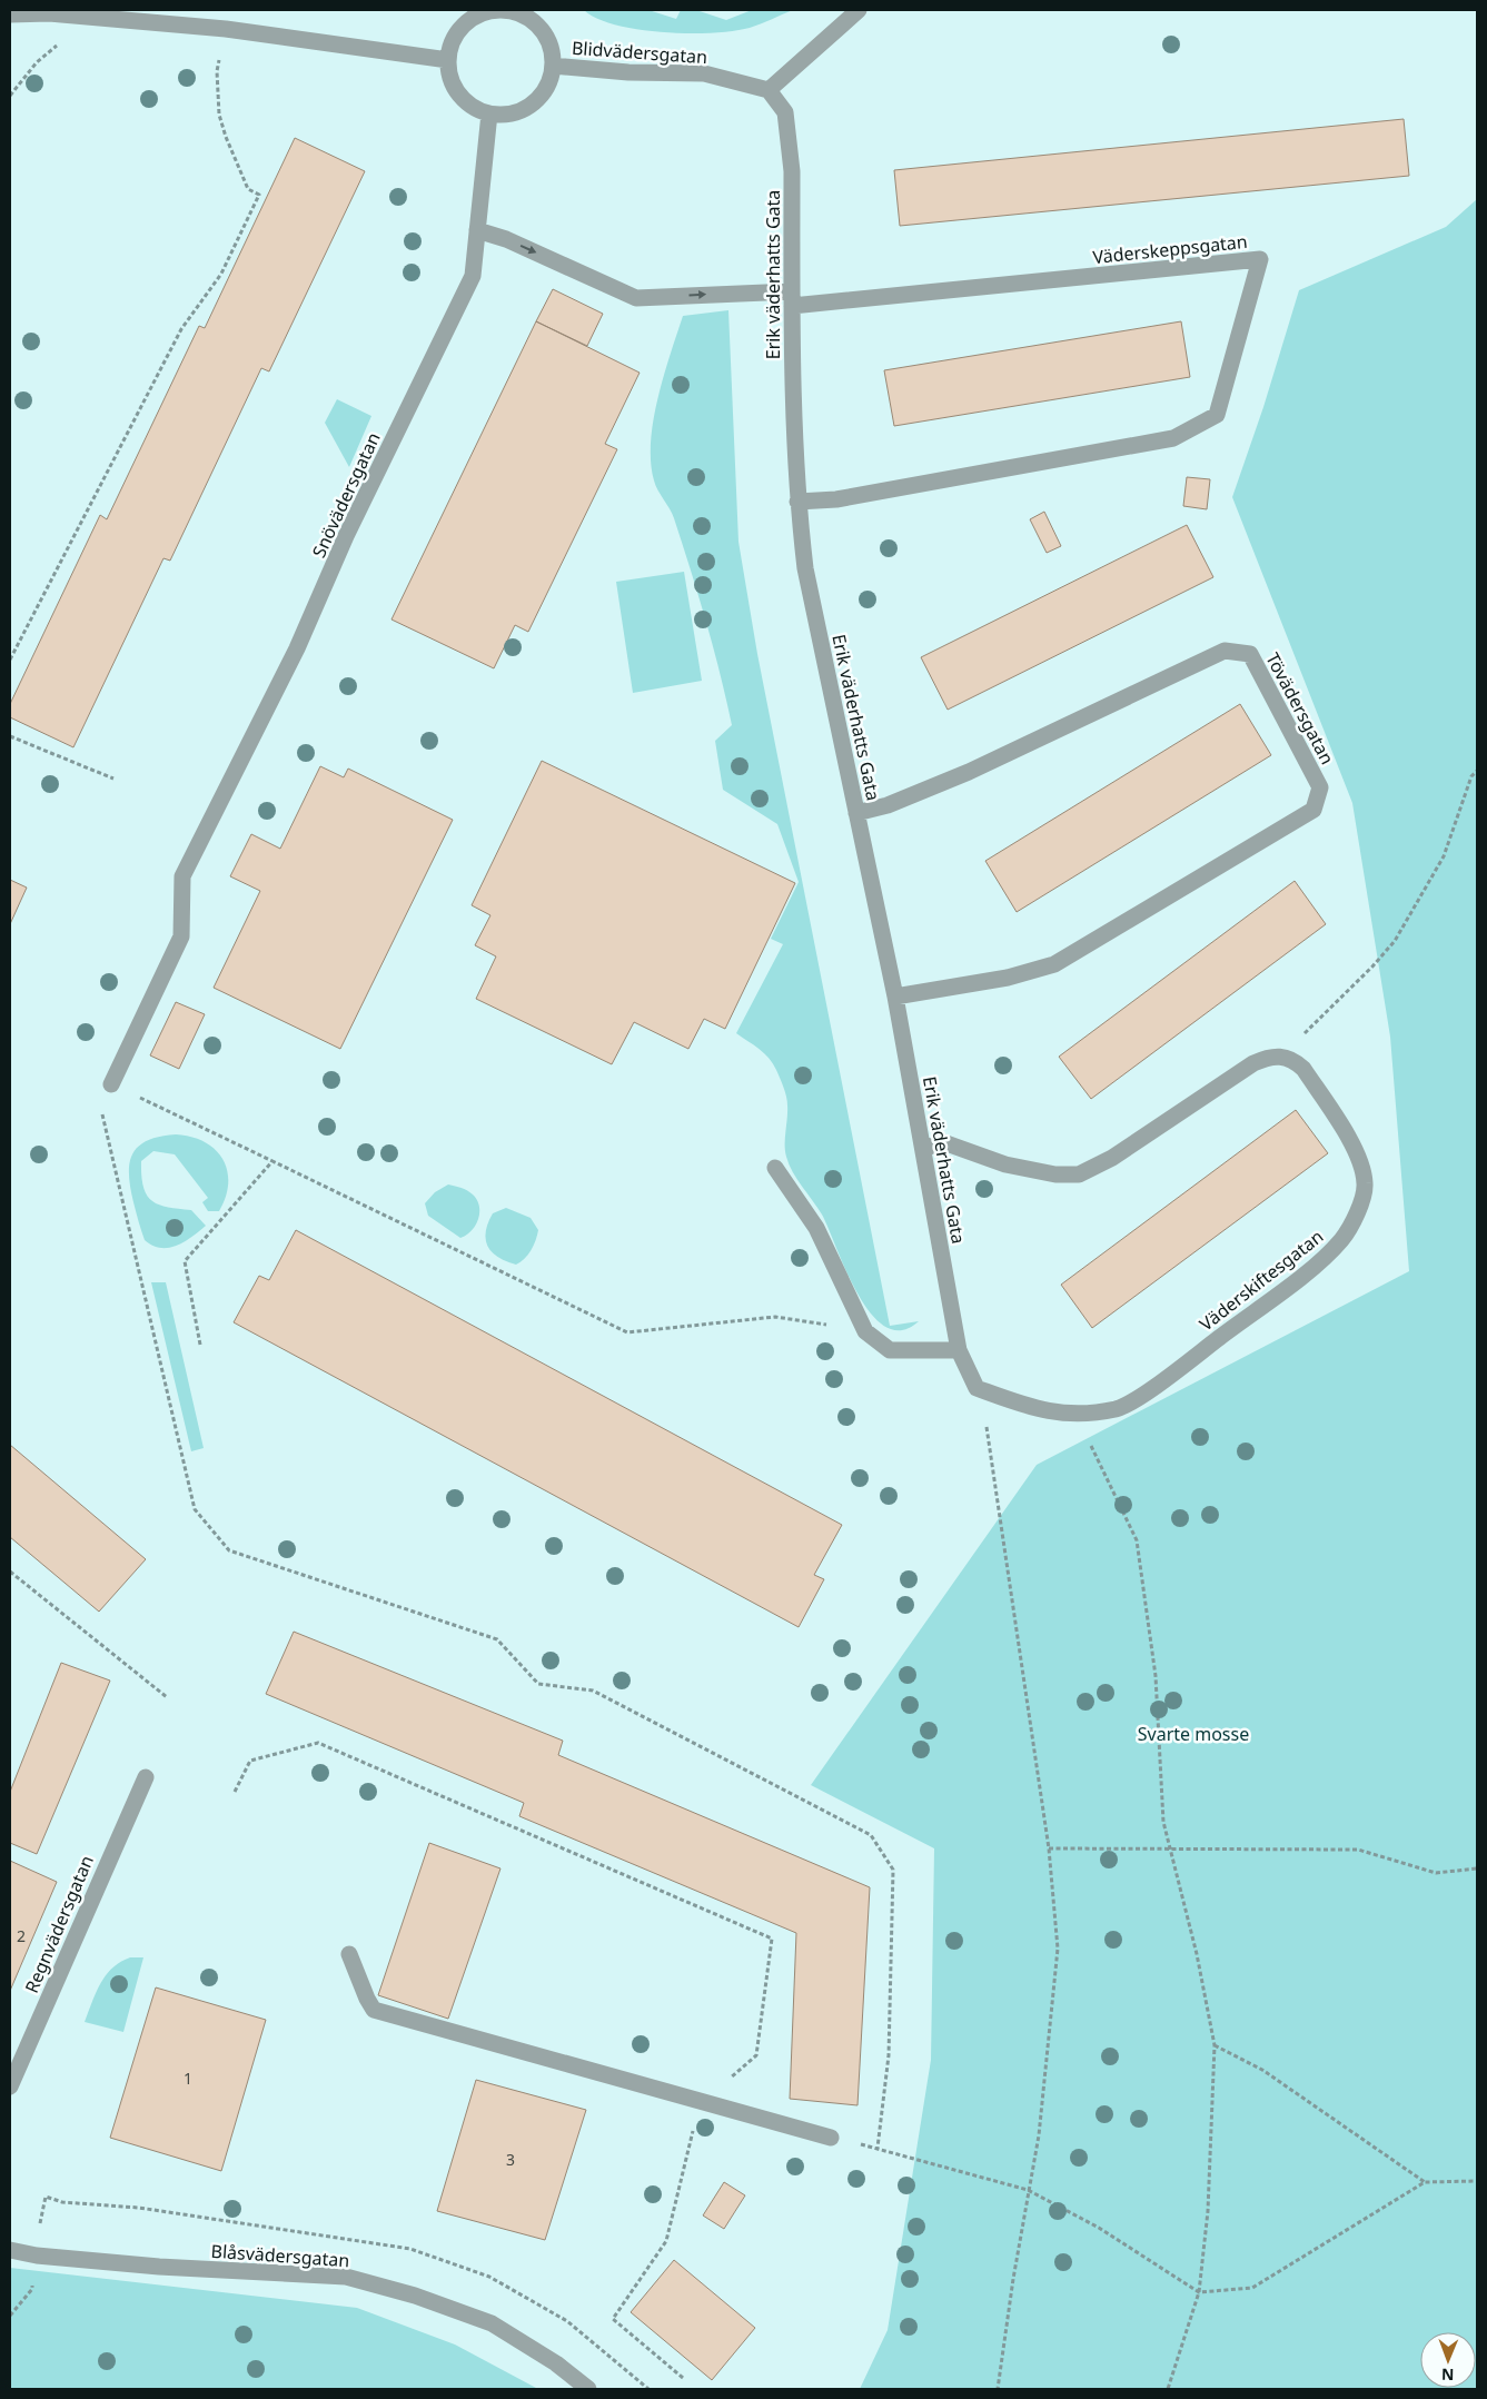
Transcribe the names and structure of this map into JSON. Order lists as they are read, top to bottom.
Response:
{
  "streets": {
    "street": [
      "Blidvädersgatan",
      "Väderskeppsgatan",
      "Erik väderhatts Gata",
      "Snövädersgatan",
      "Tövädersgatan",
      "Väderskiftesgatan",
      "Regnvädersgatan",
      "Blåsvädersgatan"
    ]
  },
  "crossings": [
    ["Blidvädersgatan", "Erik väderhatts Gata"],
    ["Blidvädersgatan", "Snövädersgatan"],
    ["Väderskeppsgatan", "Erik väderhatts Gata"],
    ["Erik väderhatts Gata", "Tövädersgatan"],
    ["Erik väderhatts Gata", "Väderskiftesgatan"]
  ],
  "parks": ["Svarte mosse"],
  "house_numbers": ["2", "1", "3"],
  "north": "bottom"
}
